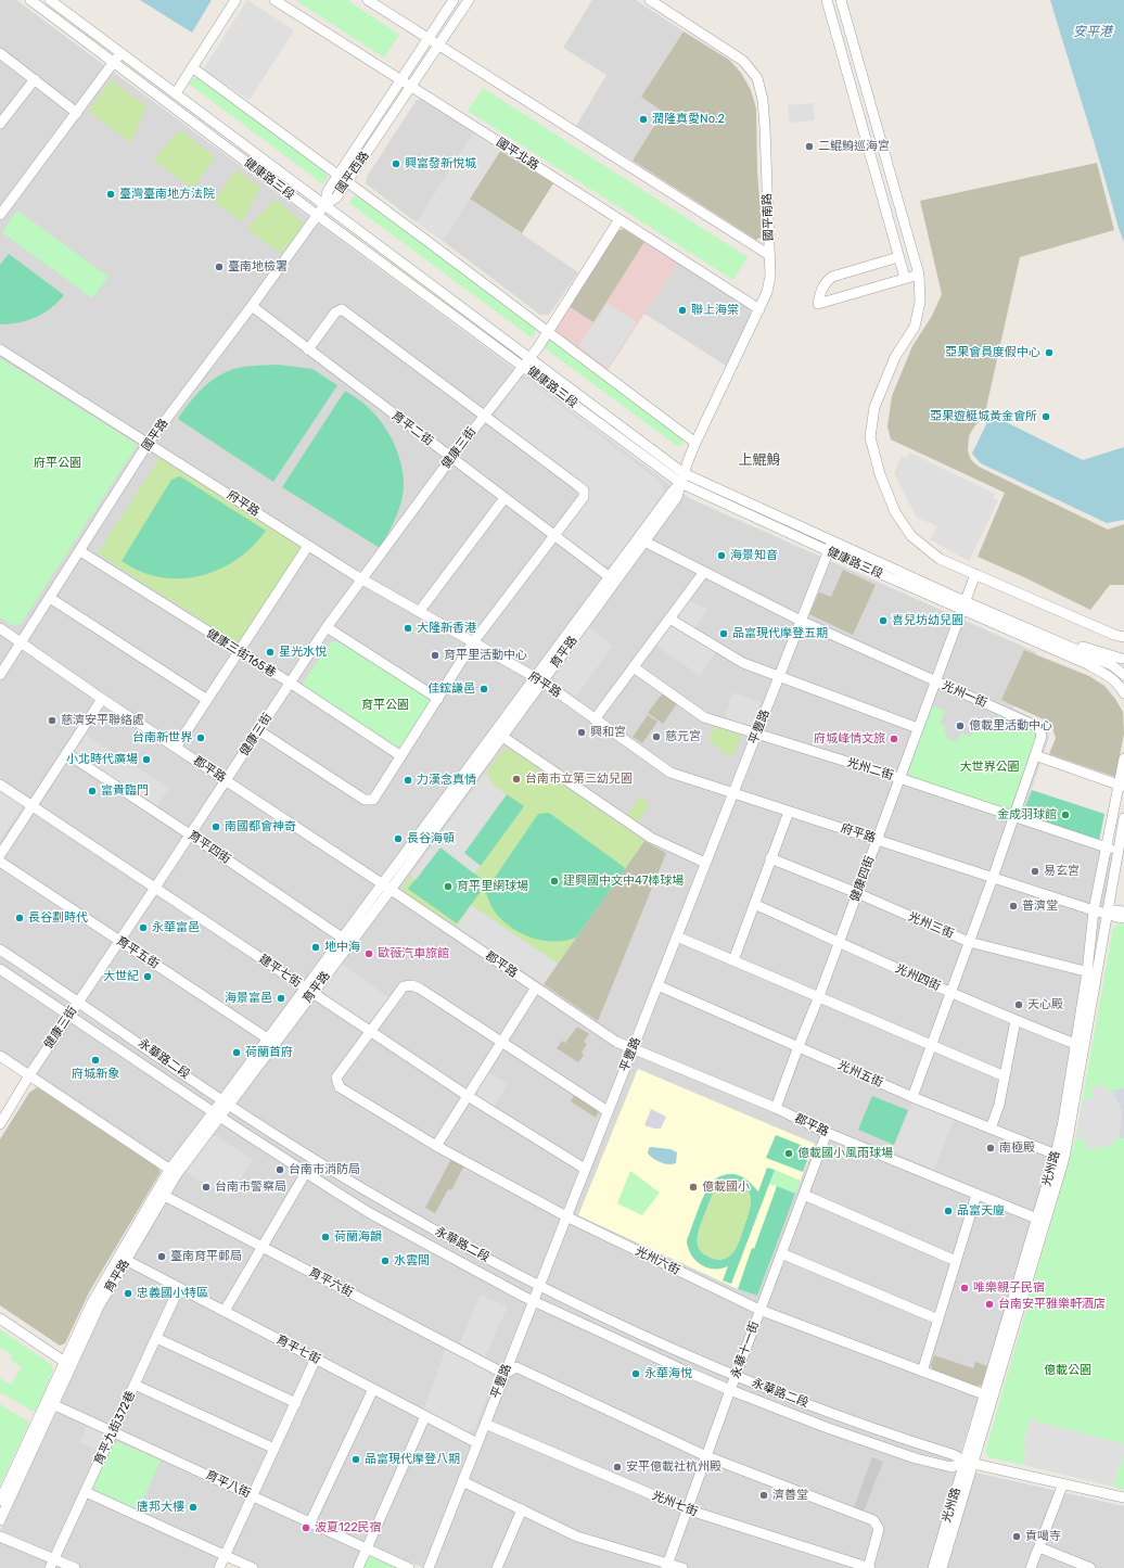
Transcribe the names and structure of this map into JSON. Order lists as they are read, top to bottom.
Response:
{
  "streets": {
    "street": [
      "國平北路",
      "國平西路",
      "健康路三段",
      "國平南路",
      "育平二街",
      "國平路",
      "健康三街",
      "府平路",
      "育平路",
      "健康三街165巷",
      "光州一街",
      "平豐路",
      "郡平路",
      "光州二街",
      "育平四街",
      "健康四街",
      "光州三街",
      "育平五街",
      "建平七街",
      "光州四街",
      "永華路二段",
      "光州五街",
      "光州路",
      "光州六街",
      "育平六街",
      "育平七街",
      "永華十一街",
      "育平九街372巷",
      "育平八街",
      "光州七街"
    ]
  },
  "crossings": [
    ["國平北路", "國平西路"],
    ["國平北路", "國平南路"],
    ["國平北路", "健康三街"],
    ["國平西路", "健康路三段"],
    ["國平西路", "國平路"],
    ["健康路三段", "國平南路"],
    ["健康路三段", "國平路"],
    ["健康路三段", "健康三街"],
    ["健康路三段", "育平路"],
    ["健康路三段", "平豐路"],
    ["健康路三段", "健康四街"],
    ["國平南路", "育平路"],
    ["育平二街", "國平路"],
    ["育平二街", "健康三街"],
    ["育平二街", "育平路"],
    ["國平路", "府平路"],
    ["國平路", "健康三街165巷"],
    ["國平路", "郡平路"],
    ["健康三街", "府平路"],
    ["健康三街", "健康三街165巷"],
    ["健康三街", "郡平路"],
    ["健康三街", "育平四街"],
    ["健康三街", "育平五街"],
    ["健康三街", "建平七街"],
    ["健康三街", "永華路二段"],
    ["府平路", "育平路"],
    ["府平路", "光州一街"],
    ["府平路", "平豐路"],
    ["府平路", "健康四街"],
    ["府平路", "光州路"],
    ["育平路", "光州一街"],
    ["育平路", "郡平路"],
    ["育平路", "育平四街"],
    ["育平路", "育平五街"],
    ["育平路", "建平七街"],
    ["育平路", "永華路二段"],
    ["育平路", "育平六街"],
    ["育平路", "育平七街"],
    ["育平路", "育平八街"],
    ["光州一街", "平豐路"],
    ["光州一街", "光州二街"],
    ["光州一街", "健康四街"],
    ["光州一街", "光州三街"],
    ["光州一街", "光州四街"],
    ["光州一街", "光州五街"],
    ["平豐路", "郡平路"],
    ["平豐路", "光州二街"],
    ["平豐路", "建平七街"],
    ["平豐路", "永華路二段"],
    ["平豐路", "光州五街"],
    ["平豐路", "光州六街"],
    ["平豐路", "育平六街"],
    ["平豐路", "育平七街"],
    ["平豐路", "光州七街"],
    ["郡平路", "健康四街"],
    ["郡平路", "光州路"],
    ["郡平路", "永華十一街"],
    ["光州二街", "健康四街"],
    ["光州二街", "光州路"],
    ["健康四街", "光州三街"],
    ["健康四街", "光州四街"],
    ["健康四街", "光州五街"],
    ["光州三街", "光州路"],
    ["建平七街", "光州六街"],
    ["光州四街", "光州路"],
    ["永華路二段", "光州路"],
    ["永華路二段", "永華十一街"],
    ["光州五街", "光州路"],
    ["光州路", "光州六街"],
    ["光州六街", "永華十一街"],
    ["育平七街", "育平九街372巷"],
    ["永華十一街", "光州七街"],
    ["育平九街372巷", "育平八街"]
  ],
  "districts": ["上鯤鯓"],
  "water": ["安平港"],
  "parks": [
    "府平公園",
    "育平公園",
    "大世界公園",
    "億載公園"
  ],
  "places": [
    "潤隆真愛No.2",
    "二鯤鯓巡海宮",
    "興富發新悅城",
    "臺灣臺南地方法院",
    "臺南地檢署",
    "聯上海棠",
    "亞果會員度假中心",
    "亞果遊艇城黃金會所",
    "海景知音",
    "喜兒坊幼兒園",
    "大隆新香港",
    "品富現代摩登五期",
    "星光水悅",
    "育平里活動中心",
    "佳鋐謙邑",
    "慈濟安平聯絡處",
    "億載里活動中心",
    "興和宮",
    "慈元宮",
    "台南新世界",
    "府城峰情文旅",
    "小北時代廣場",
    "台南市立第三幼兒園",
    "力漢念真情",
    "富貴臨門",
    "金成羽球館",
    "南國都會神奇",
    "長谷海頓",
    "易玄宮",
    "建興國中文中47棒球場",
    "育平里網球場",
    "普濟堂",
    "長谷劃時代",
    "永華富邑",
    "地中海",
    "歐薇汽車旅館",
    "大世紀",
    "海景富邑",
    "天心殿",
    "荷蘭首府",
    "府城新象",
    "南極殿",
    "億載國小風雨球場",
    "台南市消防局",
    "台南市警察局",
    "億載國小",
    "品富天廈",
    "荷蘭海韻",
    "臺南育平郵局",
    "水雲間",
    "唯樂親子民宿",
    "忠義國小特區",
    "台南安平雅樂軒酒店",
    "永華海悅",
    "品富現代摩登八期",
    "安平億載社杭州殿",
    "濟善堂",
    "唐邦大樓",
    "波夏122民宿",
    "貢噶寺"
  ]
}
